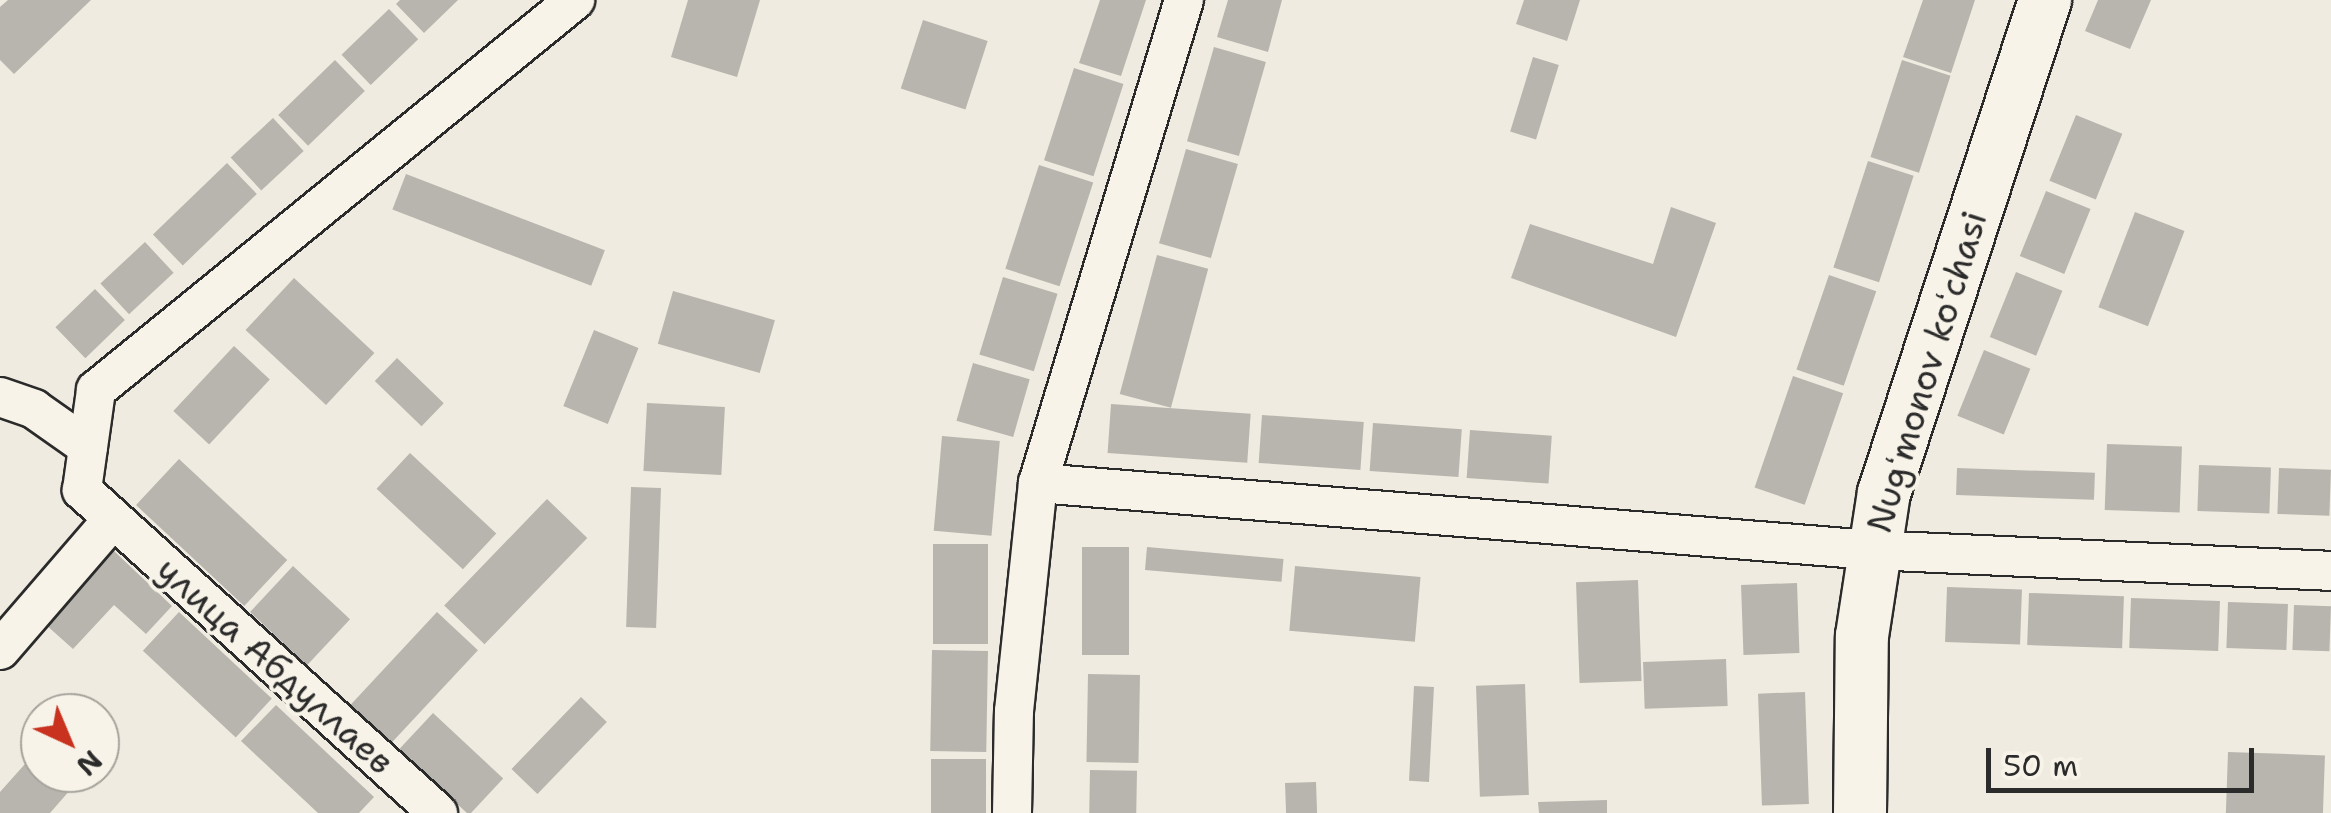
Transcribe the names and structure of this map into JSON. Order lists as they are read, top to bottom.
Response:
{
  "streets": {
    "main road": ["Nugʻmonov koʻchasi"],
    "street": ["улица Абдуллаев"]
  },
  "scale_bar": "50 m",
  "north": "bottom right"
}
